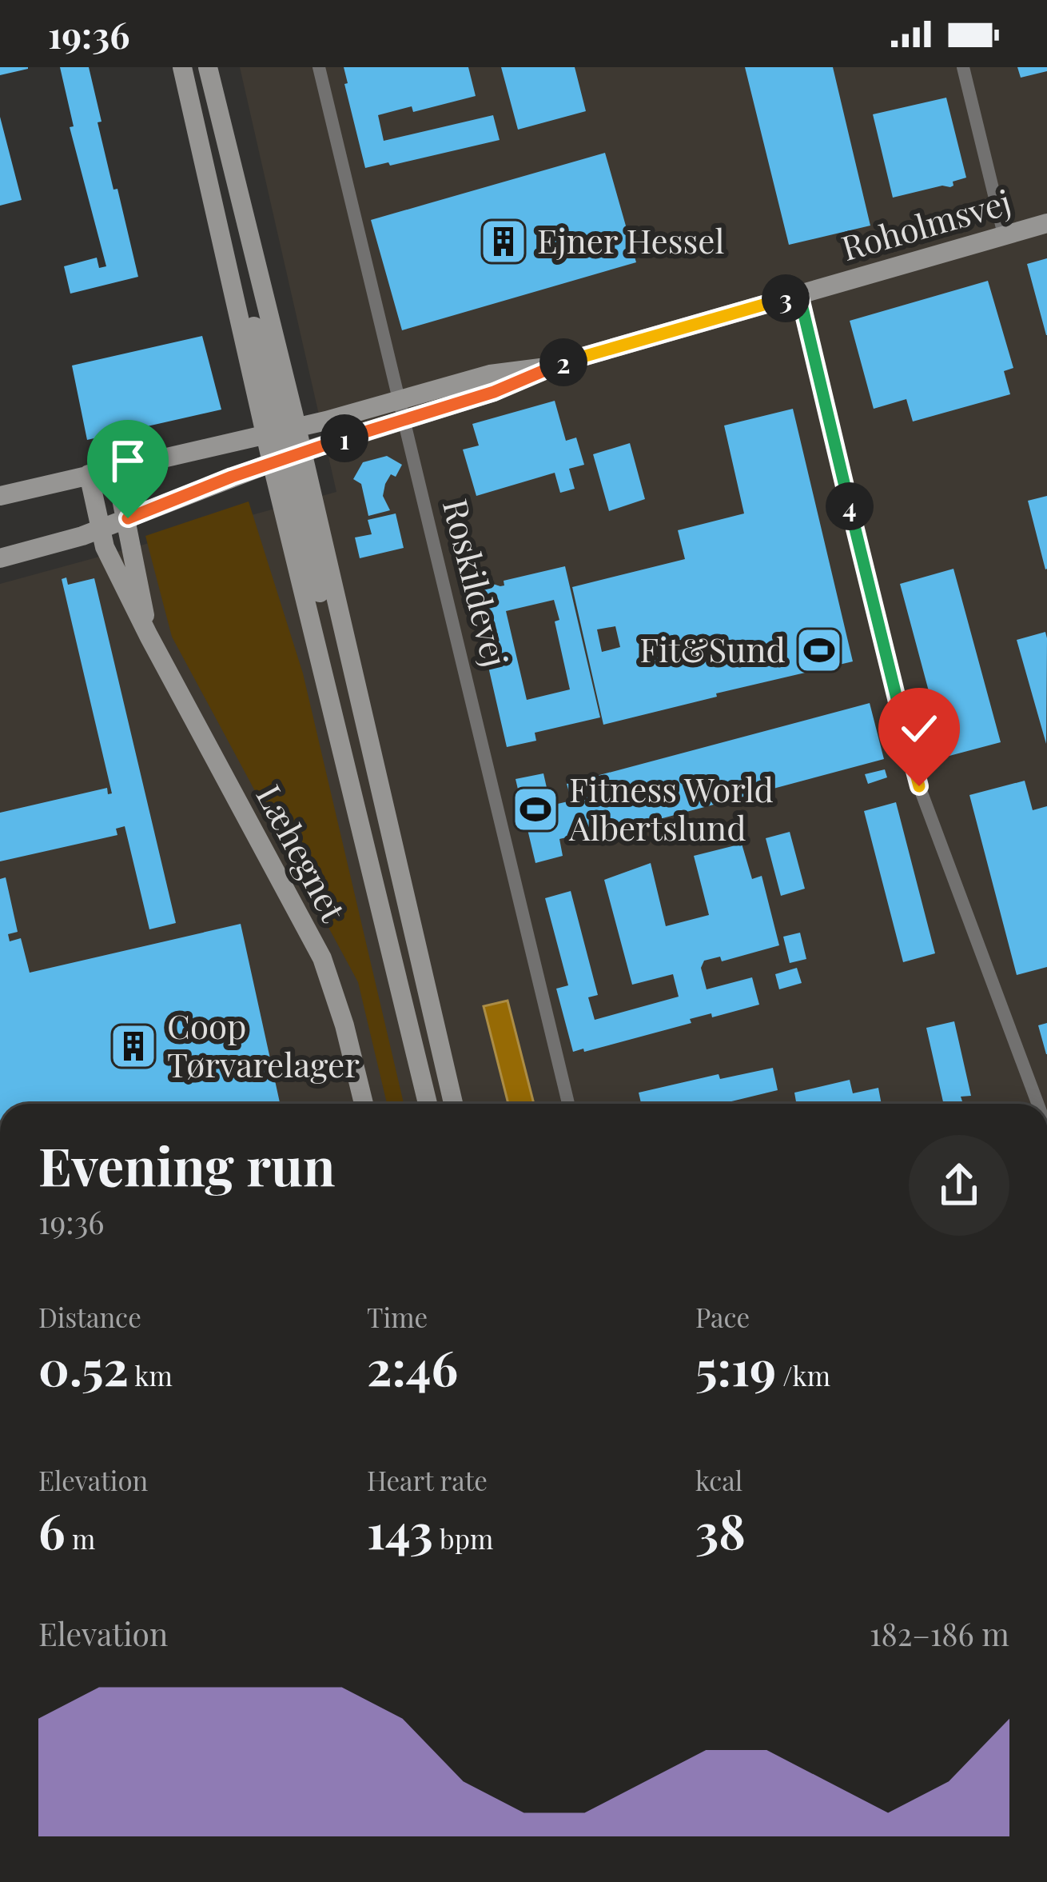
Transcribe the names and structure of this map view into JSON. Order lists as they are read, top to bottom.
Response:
{
  "streets": {
    "street": ["Roholmsvej", "Roskildevej", "Læhegnet"]
  },
  "crossings": [
    ["Roholmsvej", "Roskildevej"],
    ["Roholmsvej", "Læhegnet"]
  ],
  "places": {
    "building": ["Ejner Hessel", "Coop Tørvarelager"],
    "sports": ["Fit&Sund", "Fitness World Albertslund"]
  },
  "page": {
    "status": "19:36",
    "pins": [
      "3",
      "2",
      "1",
      "4"
    ],
    "heading": ["Evening run", "19:36"],
    "stats": [
      ["Distance", "0.52 km"],
      ["Time", "2:46"],
      ["Pace", "5:19 /km"],
      ["Elevation", "6 m"],
      ["Heart rate", "143 bpm"],
      ["kcal", "38"]
    ],
    "chart": ["Elevation", "182–186 m"]
  }
}
